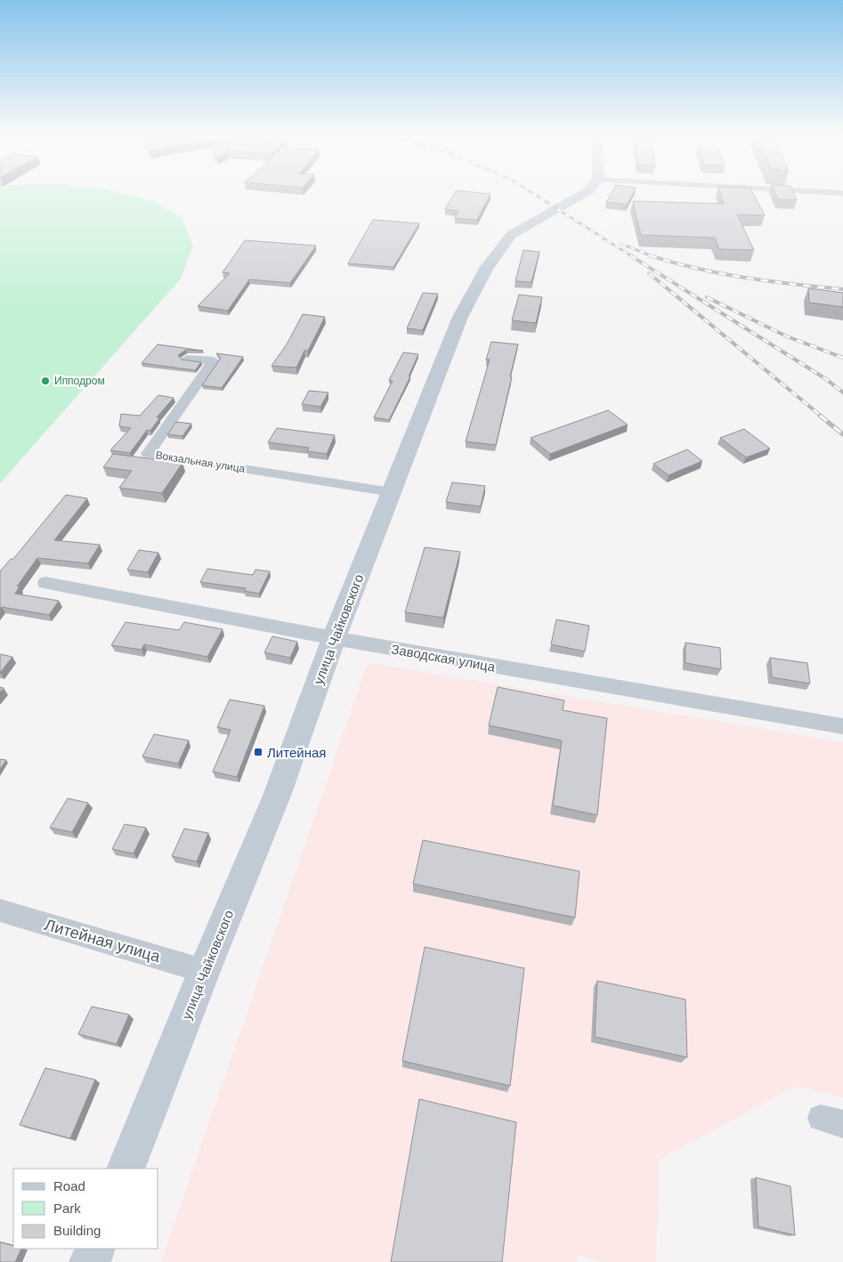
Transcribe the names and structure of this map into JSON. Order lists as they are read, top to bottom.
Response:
{
  "streets": {
    "street": [
      "Вокзальная улица",
      "улица Чайковского",
      "Заводская улица",
      "Литейная улица"
    ]
  },
  "crossings": [
    ["Вокзальная улица", "улица Чайковского"],
    ["улица Чайковского", "Заводская улица"],
    ["улица Чайковского", "Литейная улица"]
  ],
  "places": {
    "other": ["Ипподром"],
    "transit": ["Литейная"]
  },
  "legend": ["Road", "Park", "Building"]
}
